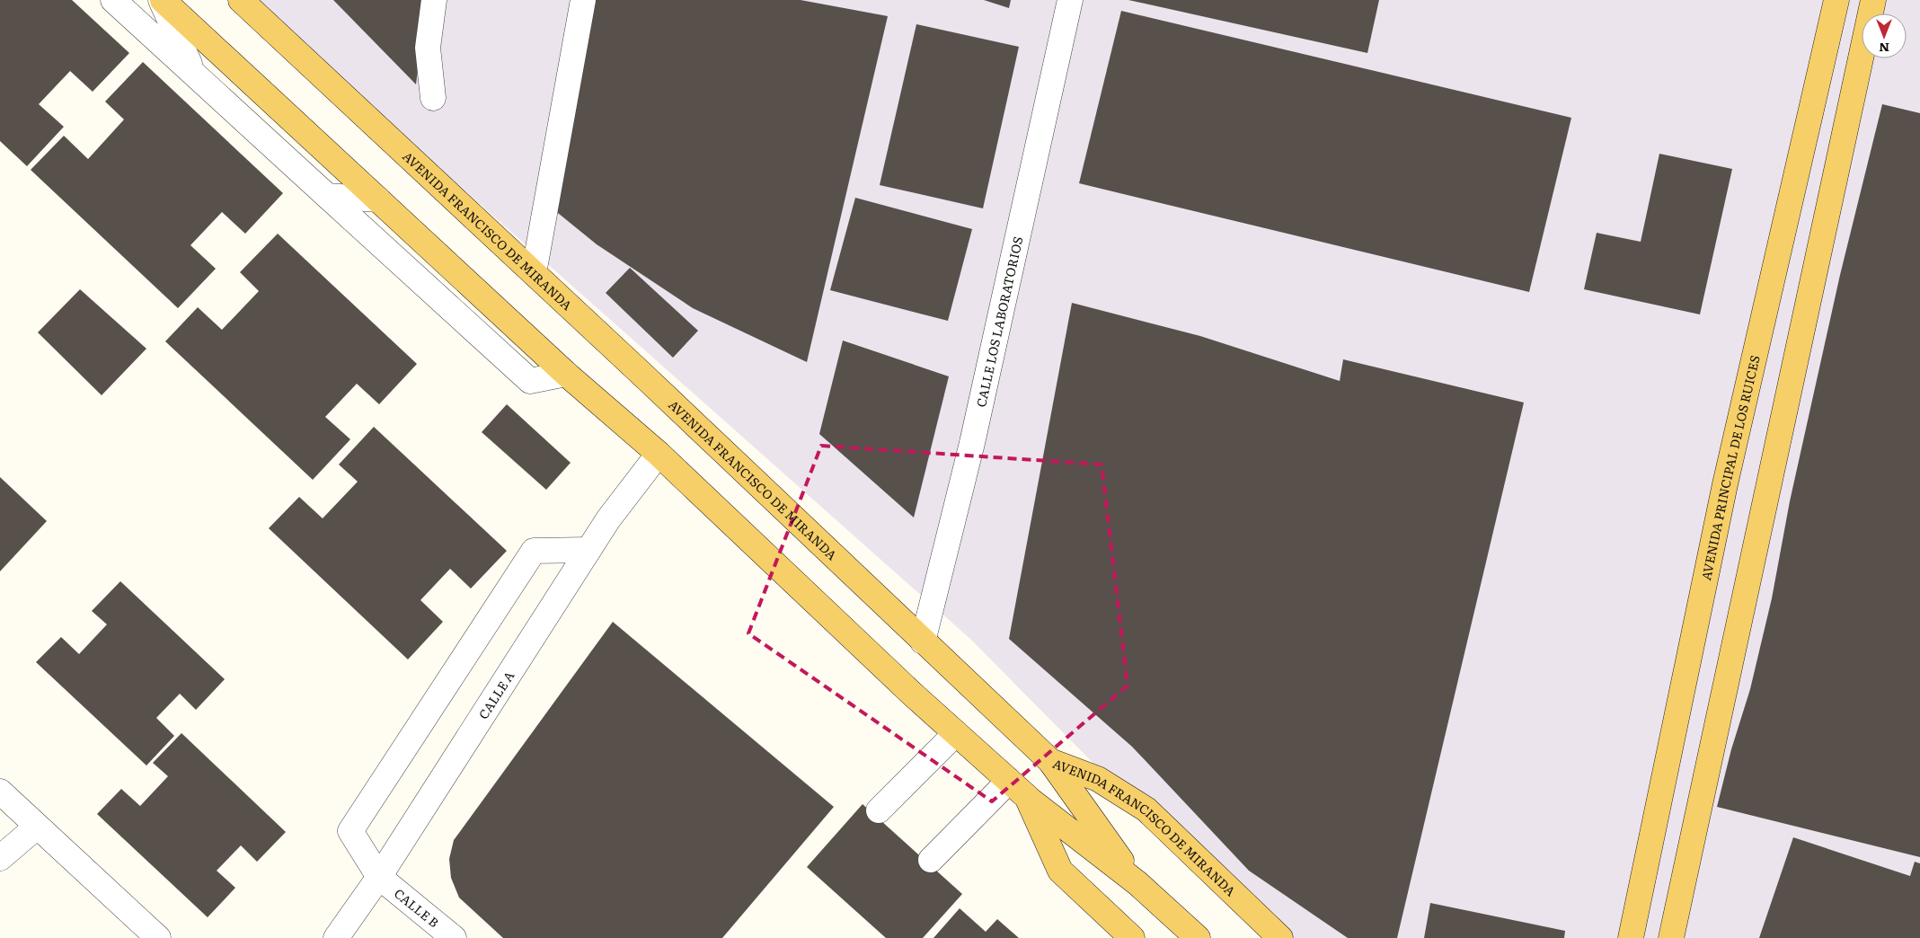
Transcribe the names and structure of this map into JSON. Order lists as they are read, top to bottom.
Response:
{
  "streets": {
    "main road": ["AVENIDA FRANCISCO DE MIRANDA", "AVENIDA PRINCIPAL DE LOS RUICES"],
    "street": ["CALLE LOS LABORATORIOS", "CALLE A", "CALLE B"]
  },
  "crossings": [
    ["AVENIDA FRANCISCO DE MIRANDA", "CALLE LOS LABORATORIOS"],
    ["CALLE A", "CALLE B"]
  ],
  "north": "bottom"
}
